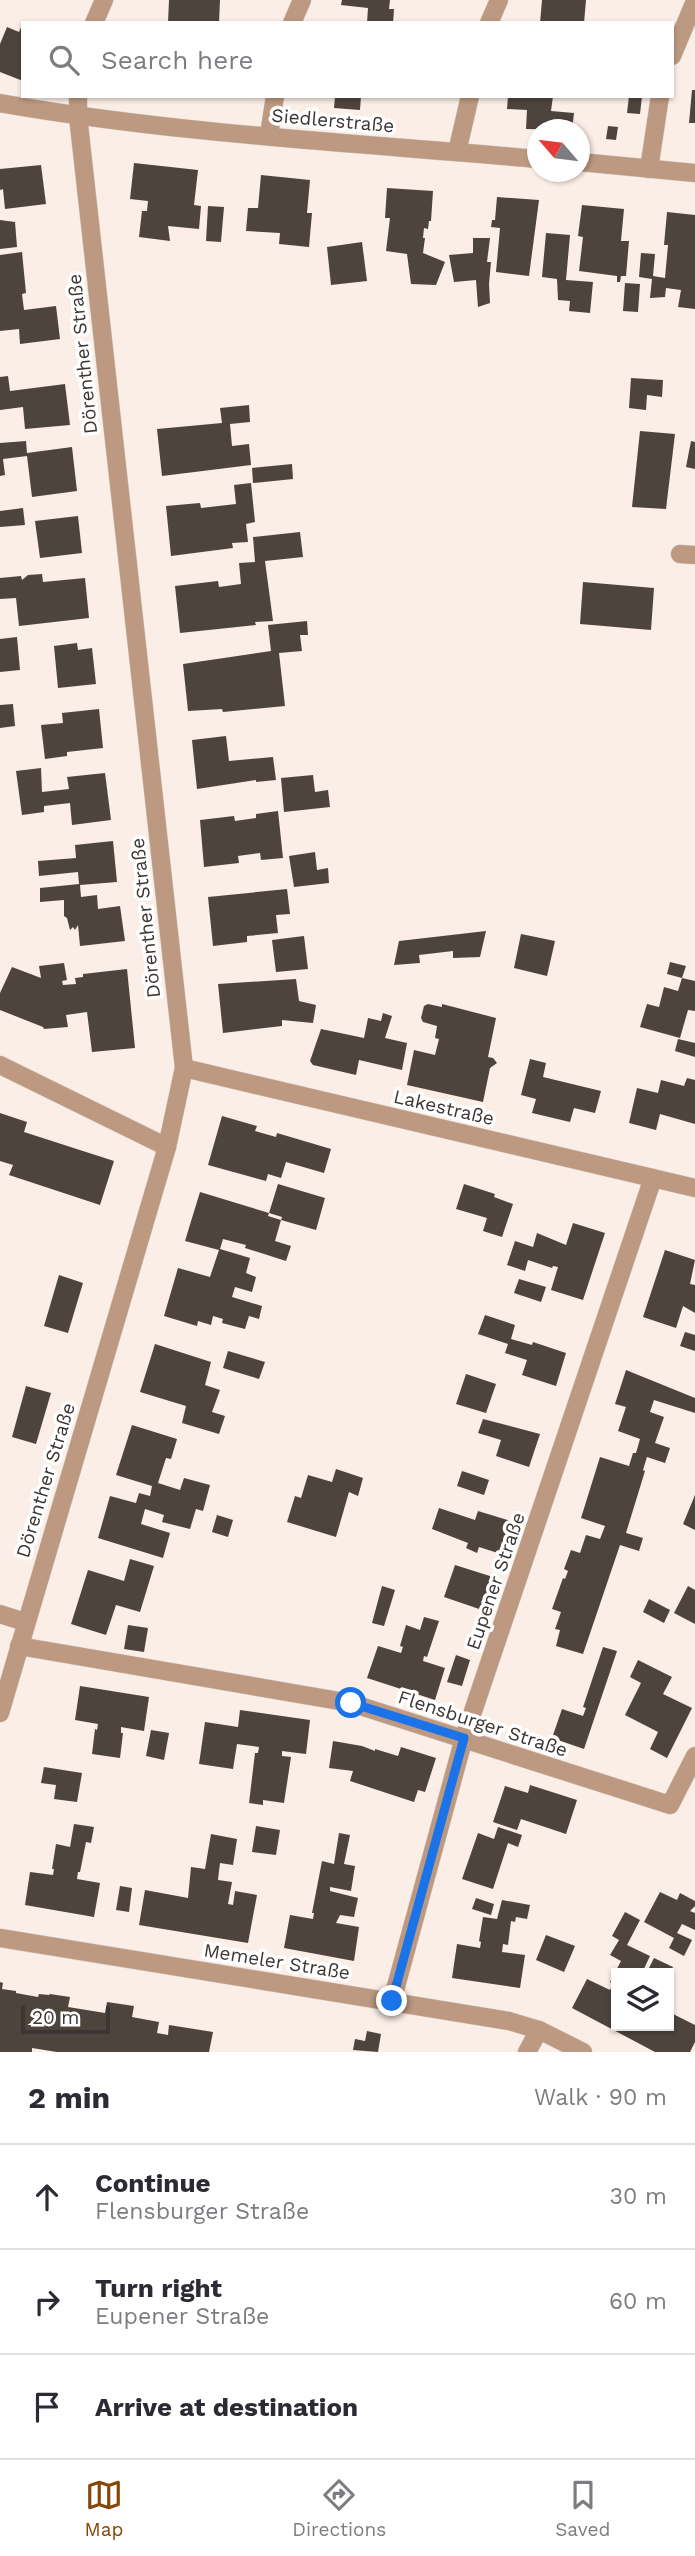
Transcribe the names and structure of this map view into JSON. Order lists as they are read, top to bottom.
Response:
{
  "streets": {
    "street": [
      "Siedlerstraße",
      "Dörenther Straße",
      "Lakestraße",
      "Eupener Straße",
      "Flensburger Straße",
      "Memeler Straße"
    ]
  },
  "crossings": [
    ["Siedlerstraße", "Dörenther Straße"],
    ["Dörenther Straße", "Lakestraße"],
    ["Dörenther Straße", "Flensburger Straße"],
    ["Lakestraße", "Eupener Straße"],
    ["Eupener Straße", "Flensburger Straße"],
    ["Eupener Straße", "Memeler Straße"]
  ],
  "scale_bar": "20 m",
  "north": "top left",
  "page": {
    "search": "Search here",
    "scale": "20 m",
    "heading": ["2 min", "Walk · 90 m"],
    "list": [
      ["Continue", "Flensburger Straße", "30 m"],
      ["Turn right", "Eupener Straße", "60 m"],
      "Arrive at destination"
    ],
    "nav": ["Map", "Directions", "Saved"]
  }
}
